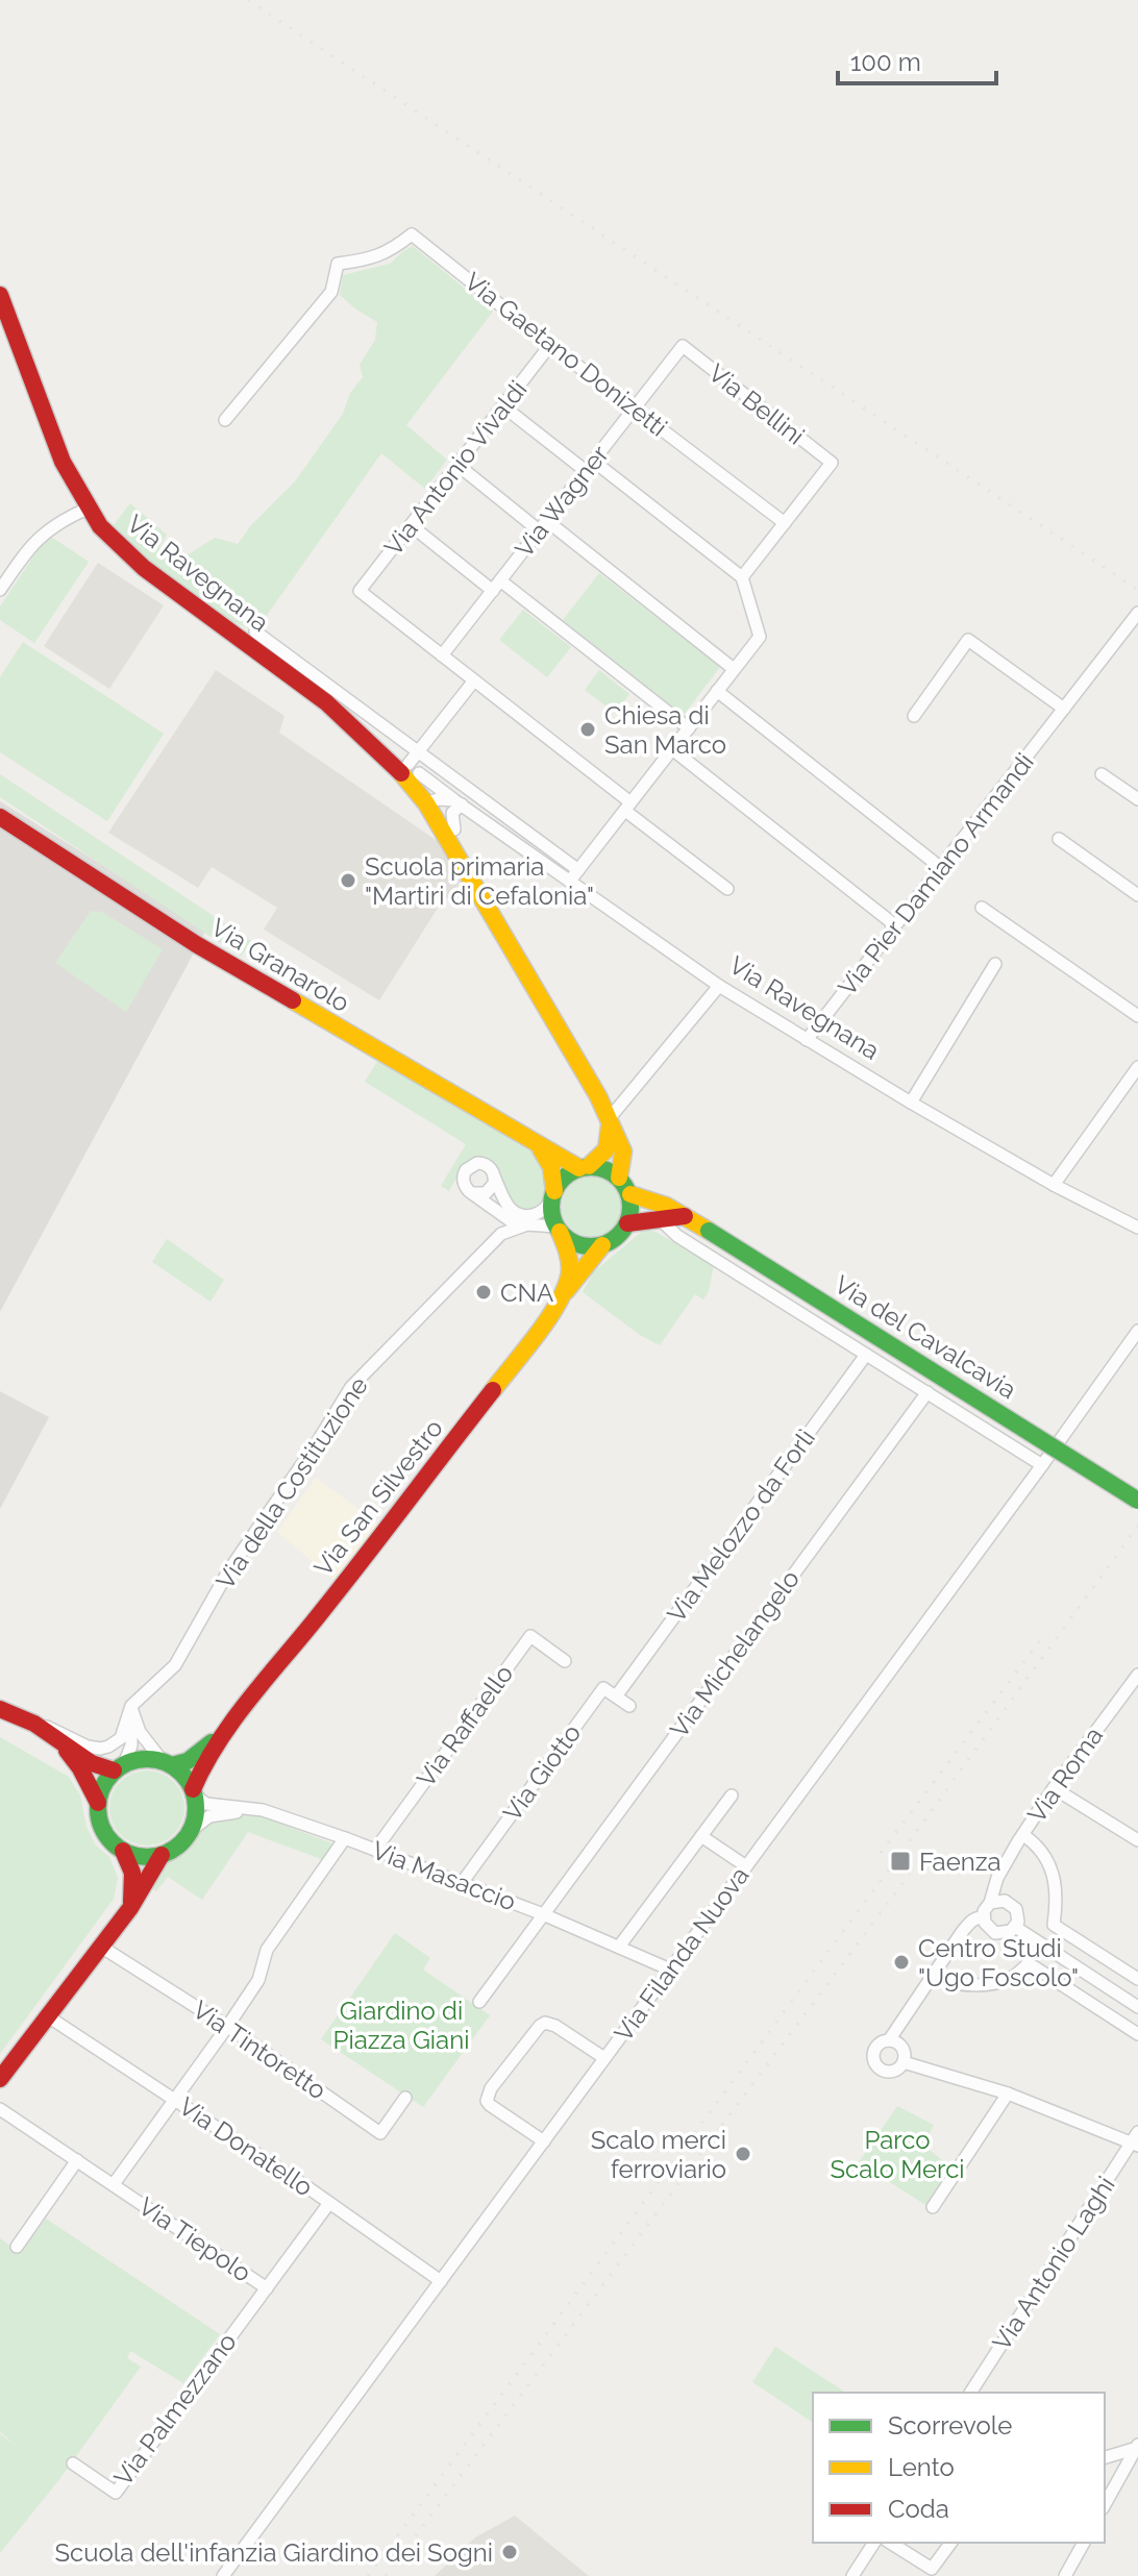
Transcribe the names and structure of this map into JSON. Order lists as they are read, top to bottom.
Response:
{
  "streets": {
    "main road": [
      "Via Ravegnana",
      "Via Granarolo",
      "Via del Cavalcavia",
      "Via San Silvestro"
    ],
    "street": [
      "Via Gaetano Donizetti",
      "Via Bellini",
      "Via Antonio Vivaldi",
      "Via Wagner",
      "Via Pier Damiano Armandi",
      "Via della Costituzione",
      "Via Melozzo da Forlì",
      "Via Michelangelo",
      "Via Raffaello",
      "Via Giotto",
      "Via Roma",
      "Via Masaccio",
      "Via Filanda Nuova",
      "Via Tintoretto",
      "Via Donatello",
      "Via Tiepolo",
      "Via Antonio Laghi",
      "Via Palmezzano"
    ]
  },
  "crossings": [
    ["Via Gaetano Donizetti", "Via Bellini"],
    ["Via Gaetano Donizetti", "Via Antonio Vivaldi"],
    ["Via Gaetano Donizetti", "Via Wagner"],
    ["Via Bellini", "Via Wagner"],
    ["Via Antonio Vivaldi", "Via Wagner"],
    ["Via Ravegnana", "Via Pier Damiano Armandi"],
    ["Via Granarolo", "Via del Cavalcavia"],
    ["Via Granarolo", "Via della Costituzione"],
    ["Via Granarolo", "Via San Silvestro"],
    ["Via del Cavalcavia", "Via della Costituzione"],
    ["Via del Cavalcavia", "Via San Silvestro"],
    ["Via del Cavalcavia", "Via Melozzo da Forlì"],
    ["Via del Cavalcavia", "Via Michelangelo"],
    ["Via del Cavalcavia", "Via Filanda Nuova"],
    ["Via della Costituzione", "Via San Silvestro"],
    ["Via San Silvestro", "Via Masaccio"],
    ["Via Melozzo da Forlì", "Via Giotto"],
    ["Via Michelangelo", "Via Masaccio"],
    ["Via Raffaello", "Via Masaccio"],
    ["Via Giotto", "Via Masaccio"],
    ["Via Masaccio", "Via Filanda Nuova"],
    ["Via Masaccio", "Via Tintoretto"],
    ["Via Masaccio", "Via Donatello"],
    ["Via Masaccio", "Via Tiepolo"],
    ["Via Filanda Nuova", "Via Donatello"],
    ["Via Donatello", "Via Tiepolo"],
    ["Via Tiepolo", "Via Palmezzano"]
  ],
  "parks": ["Giardino di Piazza Giani", "Parco Scalo Merci"],
  "places": {
    "other": [
      "Chiesa di San Marco",
      "Scuola primaria \"Martiri di Cefalonia\"",
      "CNA",
      "Centro Studi \"Ugo Foscolo\"",
      "Scalo merci ferroviario",
      "Scuola dell'infanzia Giardino dei Sogni"
    ],
    "transit": ["Faenza"]
  },
  "legend": ["Scorrevole", "Lento", "Coda"],
  "scale_bar": "100 m"
}
